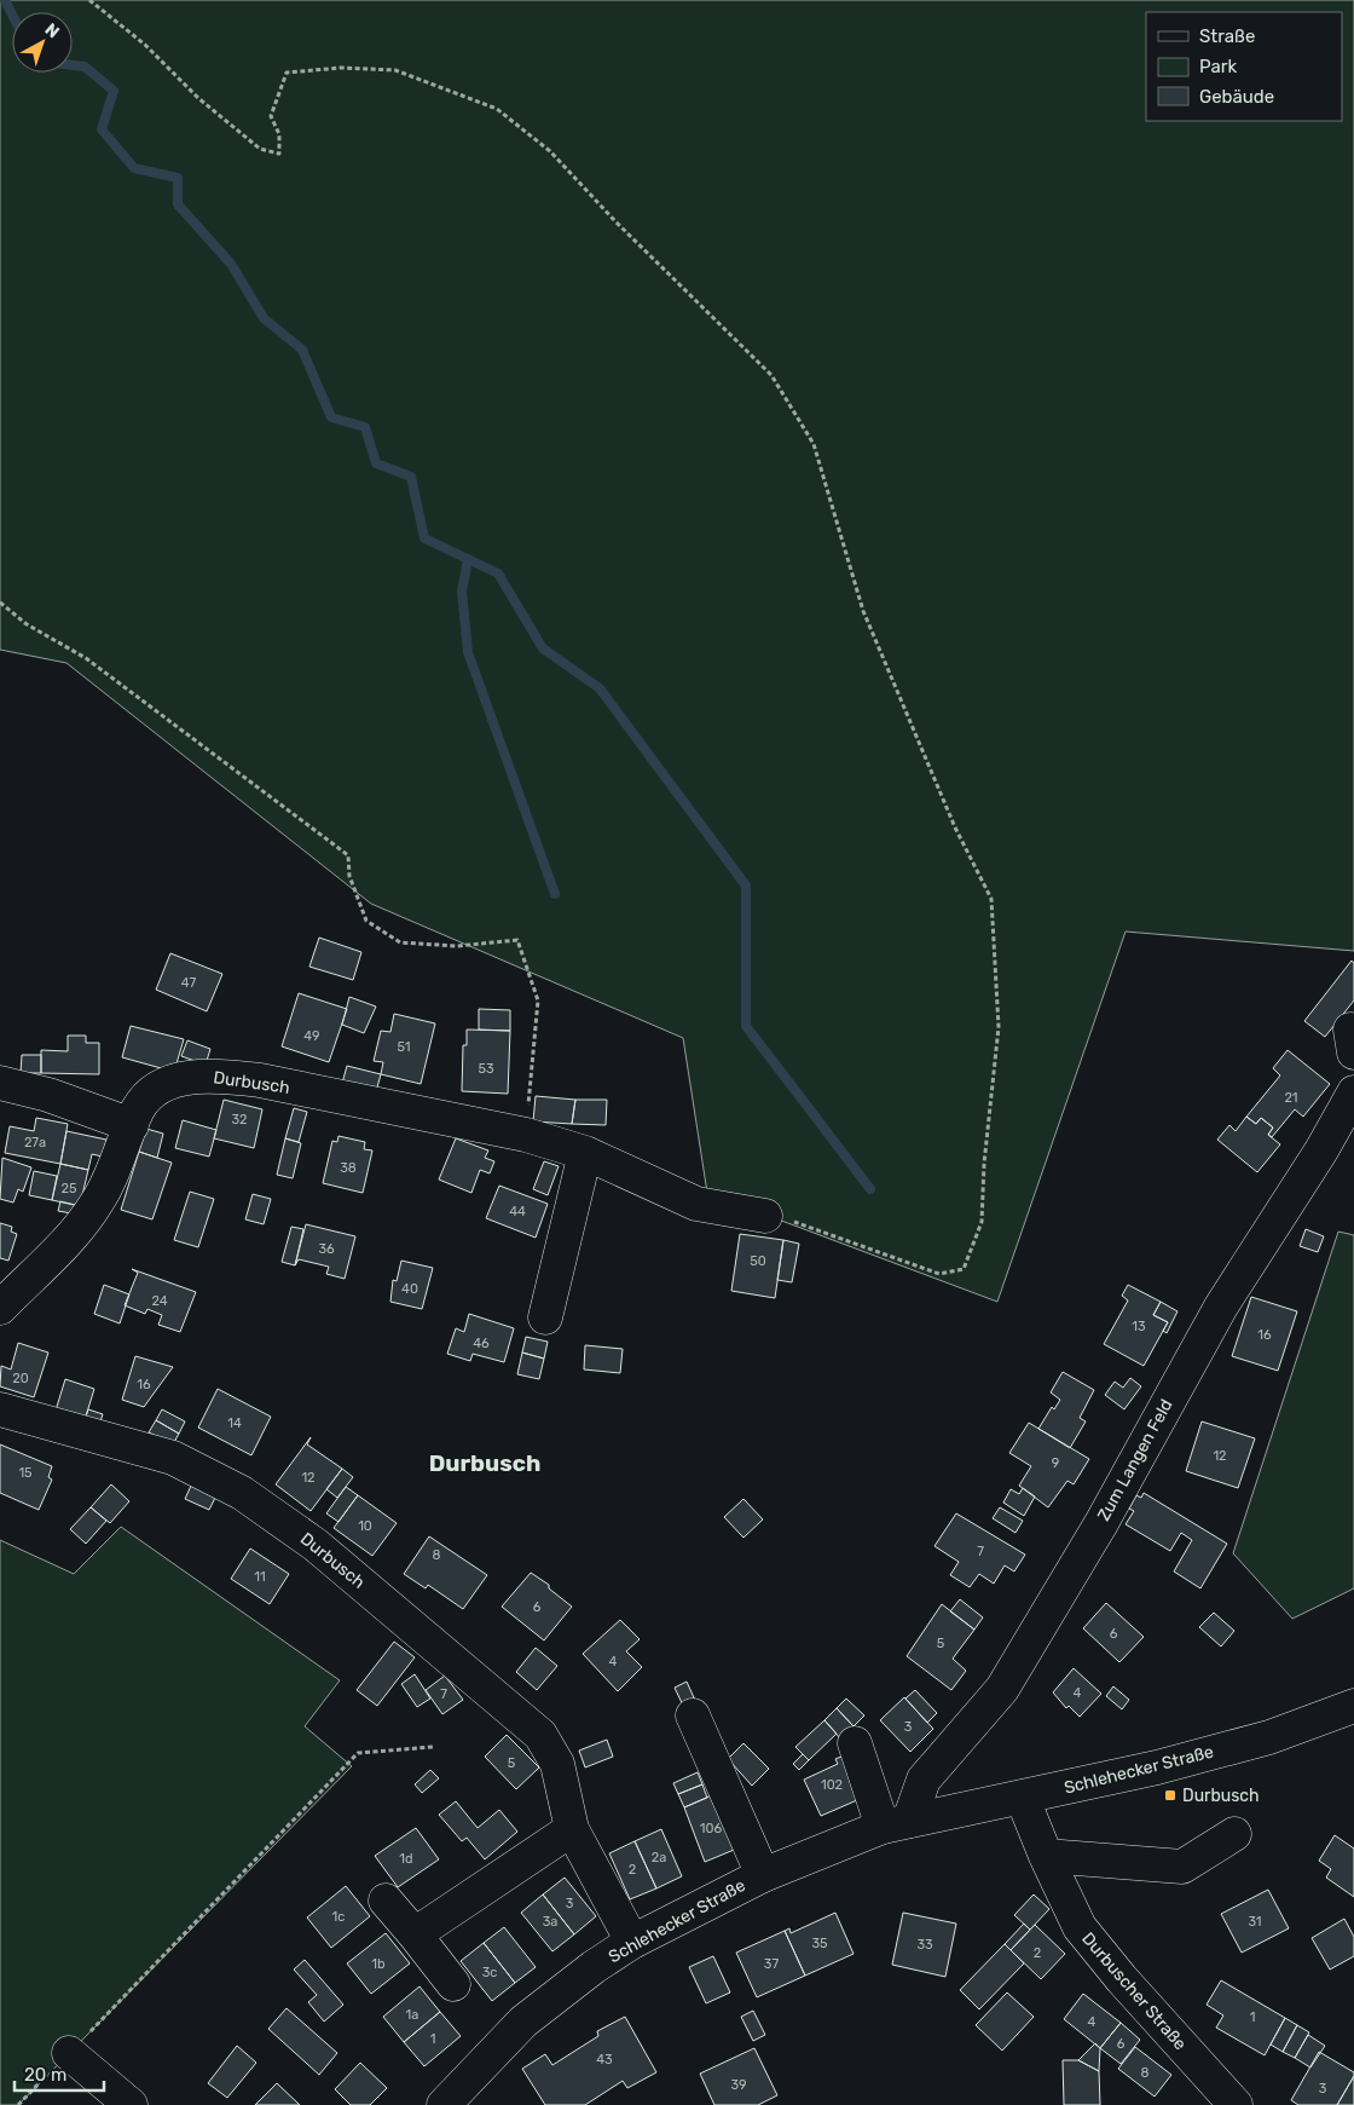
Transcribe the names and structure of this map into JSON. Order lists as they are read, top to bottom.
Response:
{
  "streets": {
    "street": [
      "Durbusch",
      "Zum Langen Feld",
      "Schlehecker Straße",
      "Durbuscher Straße"
    ]
  },
  "crossings": [
    ["Durbusch", "Schlehecker Straße"],
    ["Zum Langen Feld", "Schlehecker Straße"],
    ["Schlehecker Straße", "Durbuscher Straße"]
  ],
  "districts": ["Durbusch"],
  "places": {
    "transit": ["Durbusch"]
  },
  "house_numbers": [
    "47",
    "49",
    "51",
    "53",
    "21",
    "32",
    "27a",
    "38",
    "25",
    "44",
    "36",
    "50",
    "40",
    "24",
    "13",
    "16",
    "46",
    "20",
    "16",
    "14",
    "12",
    "9",
    "15",
    "12",
    "10",
    "7",
    "8",
    "11",
    "6",
    "6",
    "5",
    "4",
    "4",
    "7",
    "3",
    "5",
    "102",
    "106",
    "2a",
    "1d",
    "2",
    "3",
    "1c",
    "3a",
    "31",
    "35",
    "33",
    "2",
    "1b",
    "37",
    "3c",
    "1a",
    "1",
    "4",
    "1",
    "6",
    "43",
    "8",
    "39",
    "3"
  ],
  "legend": ["Straße", "Park", "Gebäude"],
  "scale_bar": "20 m",
  "north": "top right"
}
